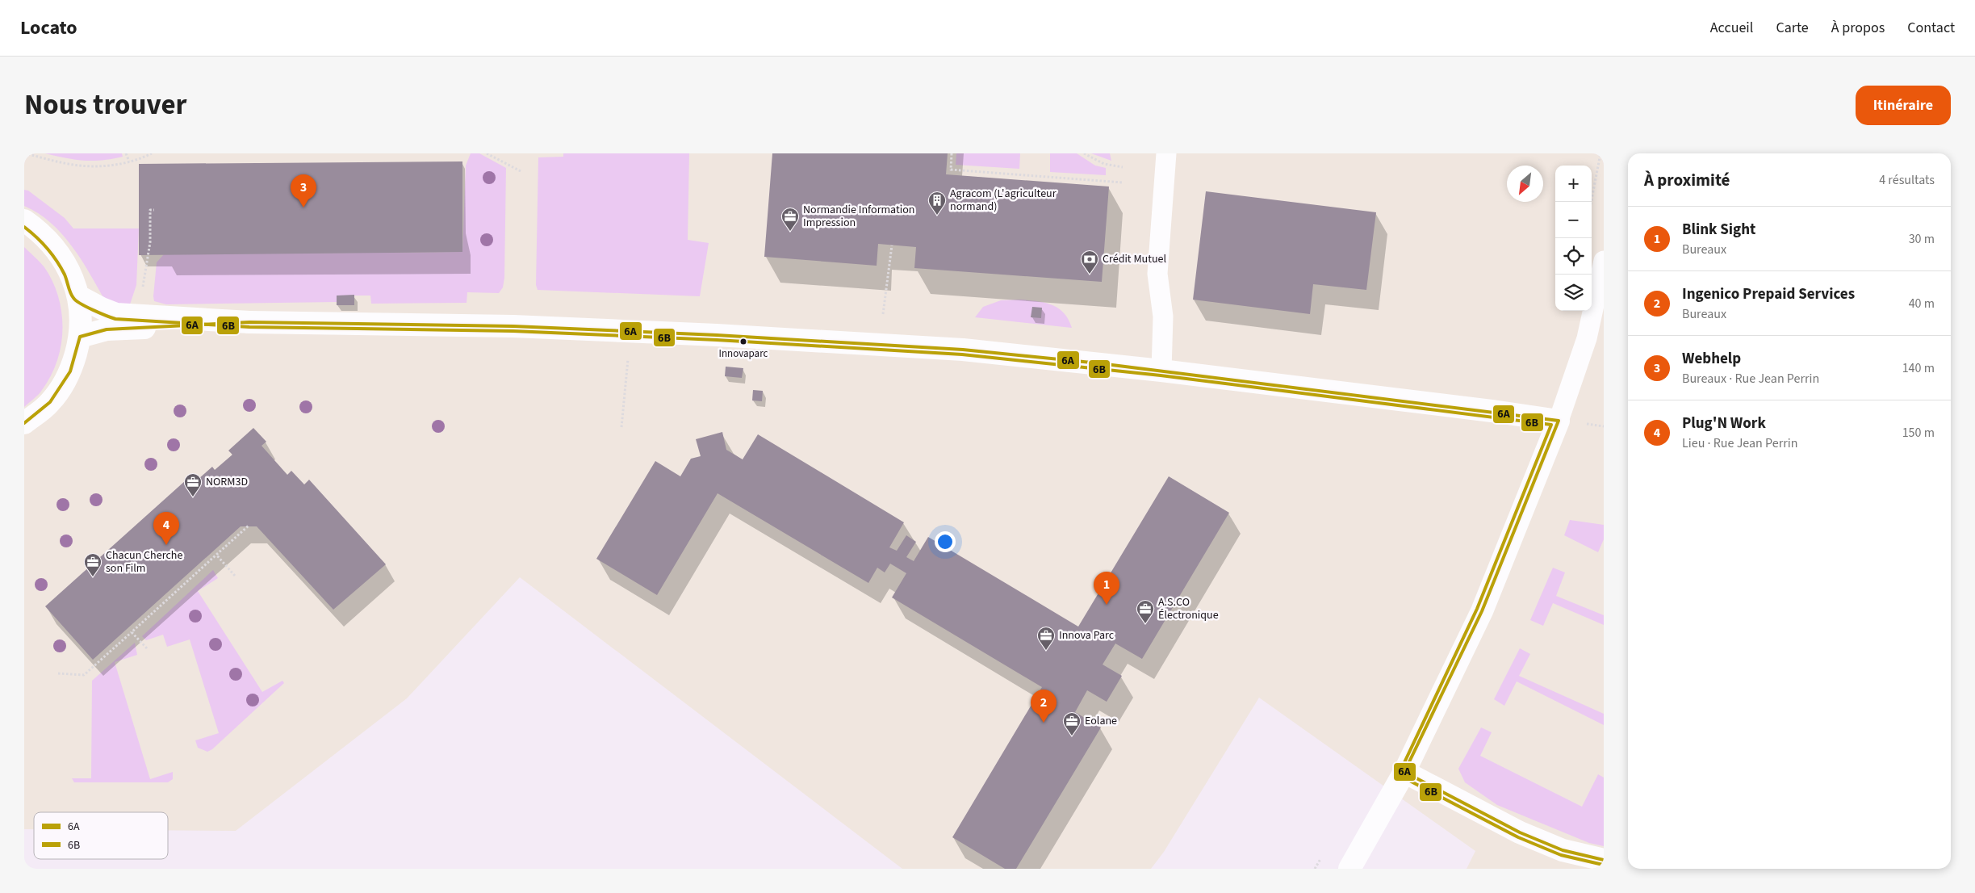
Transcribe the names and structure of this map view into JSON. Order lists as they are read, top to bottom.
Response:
{
  "places": {
    "building": ["Agracom (L'agriculteur normand)"],
    "office": [
      "Normandie Information Impression",
      "NORM3D",
      "Chacun Cherche son Film",
      "A.S.CO Électronique",
      "Innova Parc",
      "Eolane"
    ],
    "bank": ["Crédit Mutuel"],
    "other": ["Innovaparc"]
  },
  "lines": ["transit line 6B", "transit line 6A"],
  "legend": ["6A", "6B"],
  "north": "bottom left",
  "page": {
    "header": "Locato",
    "nav": [
      "Accueil",
      "Carte",
      "À propos",
      "Contact"
    ],
    "title": "Nous trouver",
    "buttons": "Itinéraire",
    "heading": ["À proximité", "4 résultats"],
    "map_buttons": ["+", "−"],
    "pins": [
      "3",
      "4",
      "1",
      "2"
    ],
    "list": [
      {
        "mark": "1",
        "name": "Blink Sight",
        "note": "Bureaux",
        "value": "30 m"
      },
      {
        "mark": "2",
        "name": "Ingenico Prepaid Services",
        "note": "Bureaux",
        "value": "40 m"
      },
      {
        "mark": "3",
        "name": "Webhelp",
        "note": "Bureaux · Rue Jean Perrin",
        "value": "140 m"
      },
      {
        "mark": "4",
        "name": "Plug'N Work",
        "note": "Lieu · Rue Jean Perrin",
        "value": "150 m"
      }
    ]
  }
}
